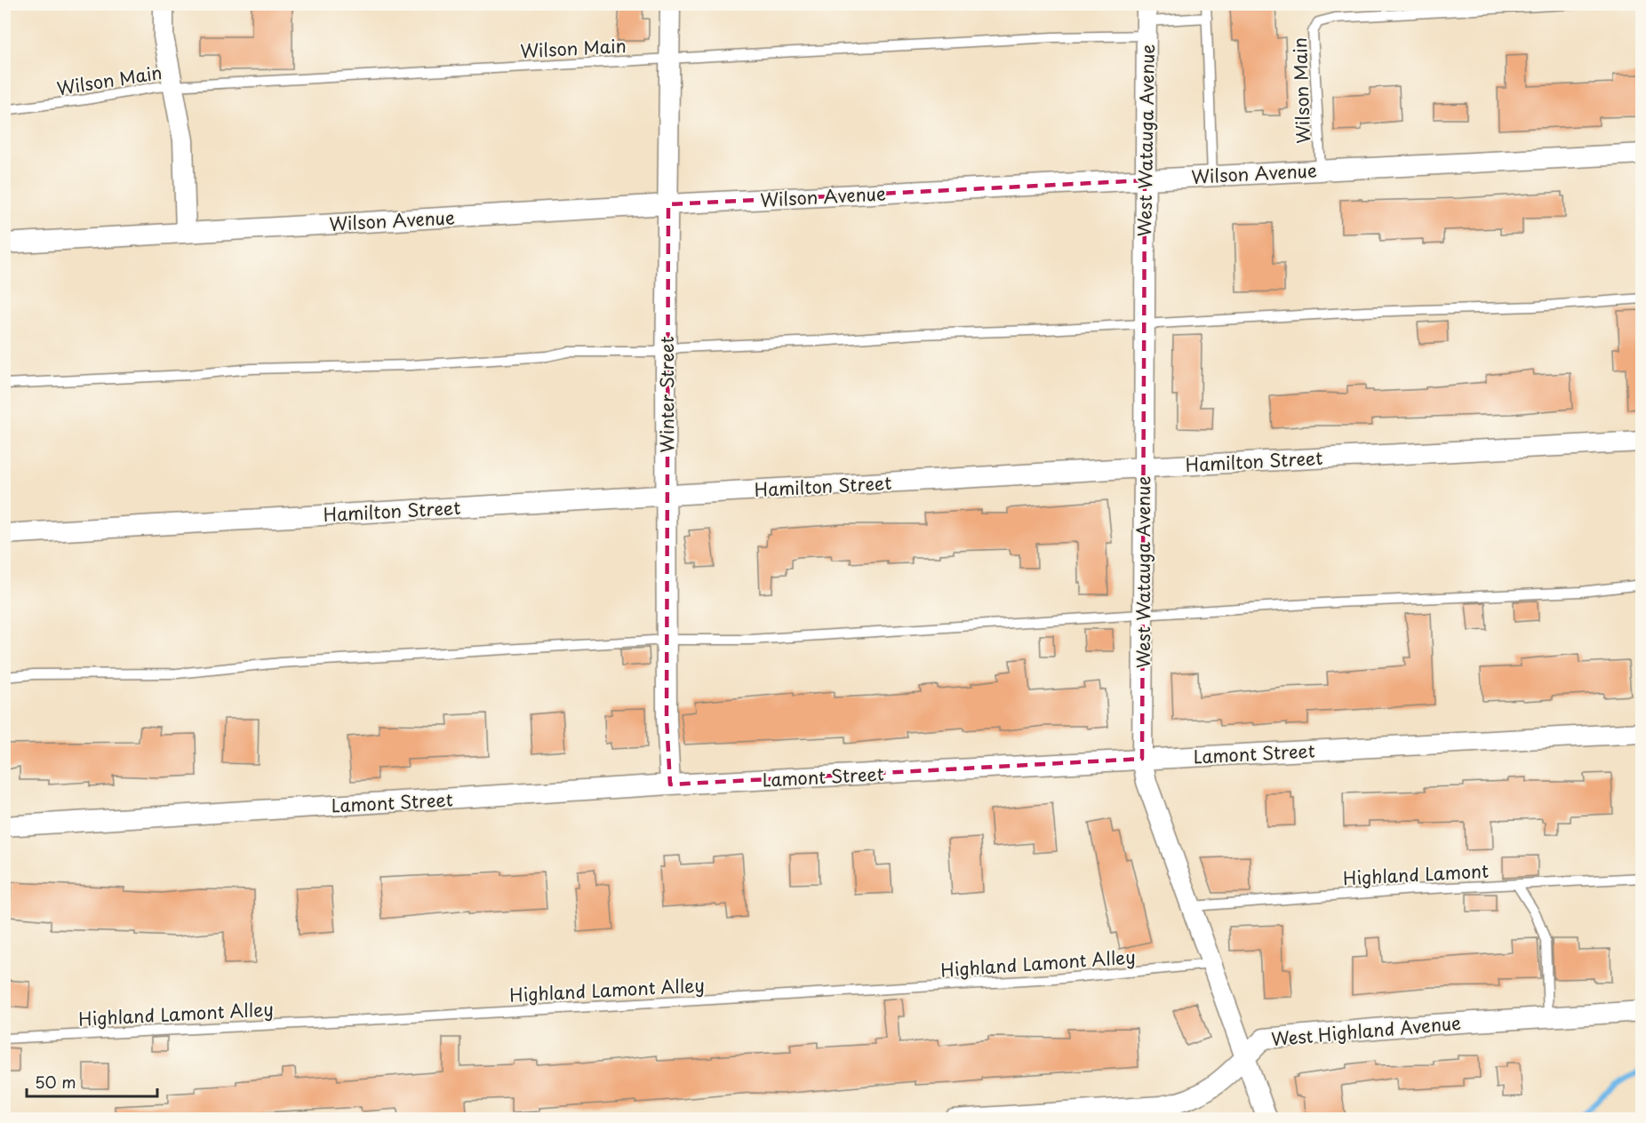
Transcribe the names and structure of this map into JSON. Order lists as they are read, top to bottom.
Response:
{
  "streets": {
    "street": [
      "West Watauga Avenue",
      "Wilson Avenue",
      "Winter Street",
      "Hamilton Street",
      "Lamont Street",
      "West Highland Avenue"
    ],
    "lane": ["Wilson Main", "Highland Lamont", "Highland Lamont Alley"]
  },
  "crossings": [
    ["Wilson Main", "West Watauga Avenue"],
    ["Wilson Main", "Wilson Avenue"],
    ["Wilson Main", "Winter Street"],
    ["West Watauga Avenue", "Wilson Avenue"],
    ["West Watauga Avenue", "Hamilton Street"],
    ["West Watauga Avenue", "Lamont Street"],
    ["West Watauga Avenue", "Highland Lamont"],
    ["West Watauga Avenue", "Highland Lamont Alley"],
    ["West Watauga Avenue", "West Highland Avenue"],
    ["Wilson Avenue", "Winter Street"],
    ["Winter Street", "Hamilton Street"],
    ["Winter Street", "Lamont Street"]
  ],
  "scale_bar": "50 m"
}
